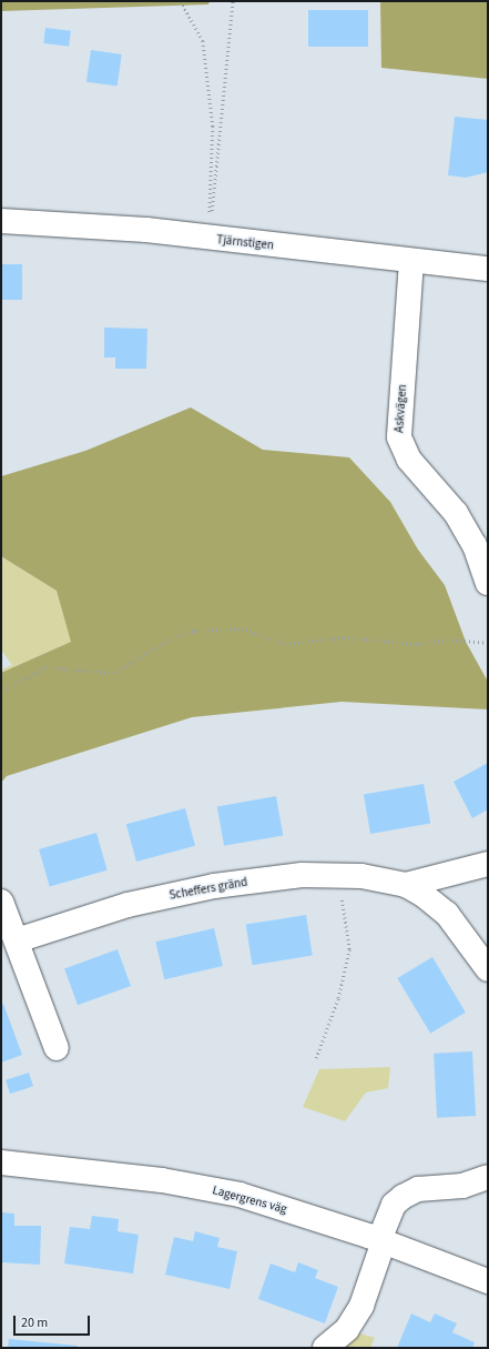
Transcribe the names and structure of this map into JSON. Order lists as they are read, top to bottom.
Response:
{
  "streets": {
    "street": [
      "Tjärnstigen",
      "Askvägen",
      "Scheffers gränd",
      "Lagergrens väg"
    ]
  },
  "crossings": [
    ["Tjärnstigen", "Askvägen"]
  ],
  "scale_bar": "20 m"
}
